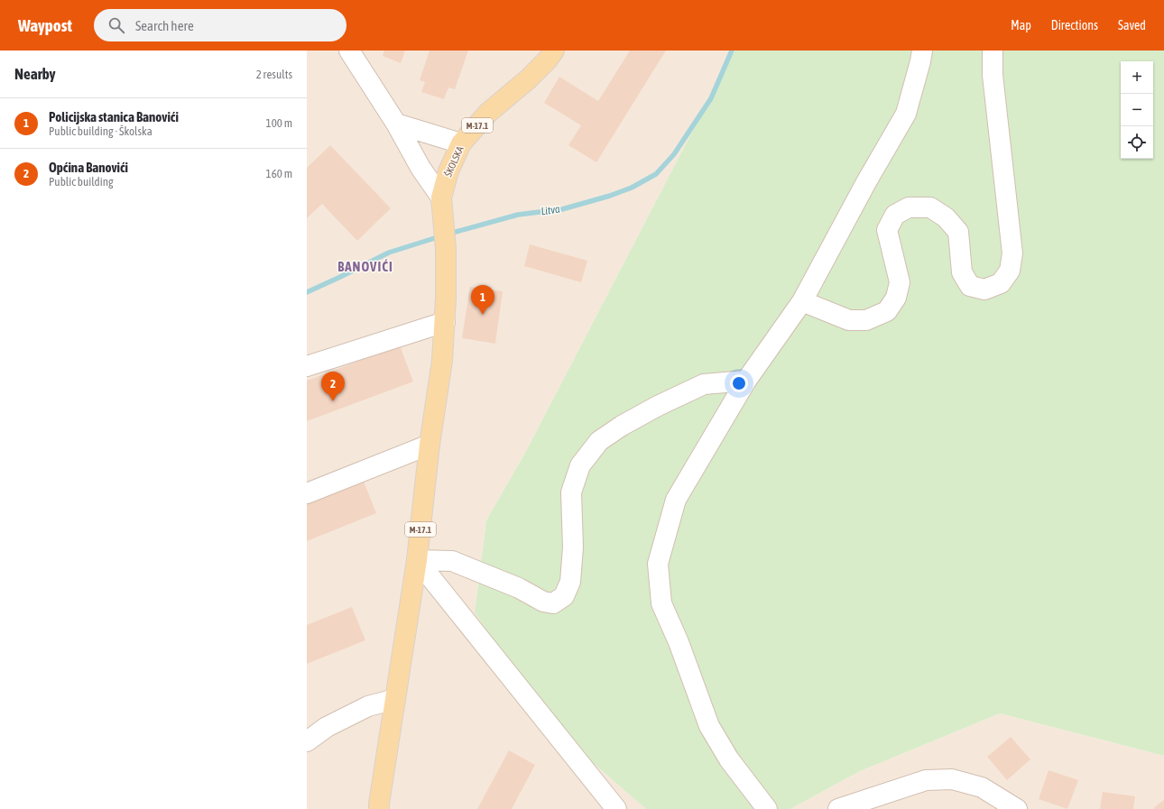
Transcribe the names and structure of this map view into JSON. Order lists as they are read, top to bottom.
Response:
{
  "streets": {
    "main road": ["M-17.1", "ŠKOLSKA"]
  },
  "crossings": [
    ["M-17.1", "ŠKOLSKA"]
  ],
  "districts": ["BANOVIĆI"],
  "water": ["Litva"],
  "page": {
    "header": "Waypost",
    "search": "Search here",
    "nav": ["Map", "Directions", "Saved"],
    "heading": ["Nearby", "2 results"],
    "map_buttons": ["+", "−"],
    "list": [
      {
        "mark": "1",
        "name": "Policijska stanica Banovići",
        "note": "Public building · Školska",
        "value": "100 m"
      },
      {
        "mark": "2",
        "name": "Općina Banovići",
        "note": "Public building",
        "value": "160 m"
      }
    ],
    "pins": ["1", "2"]
  }
}
